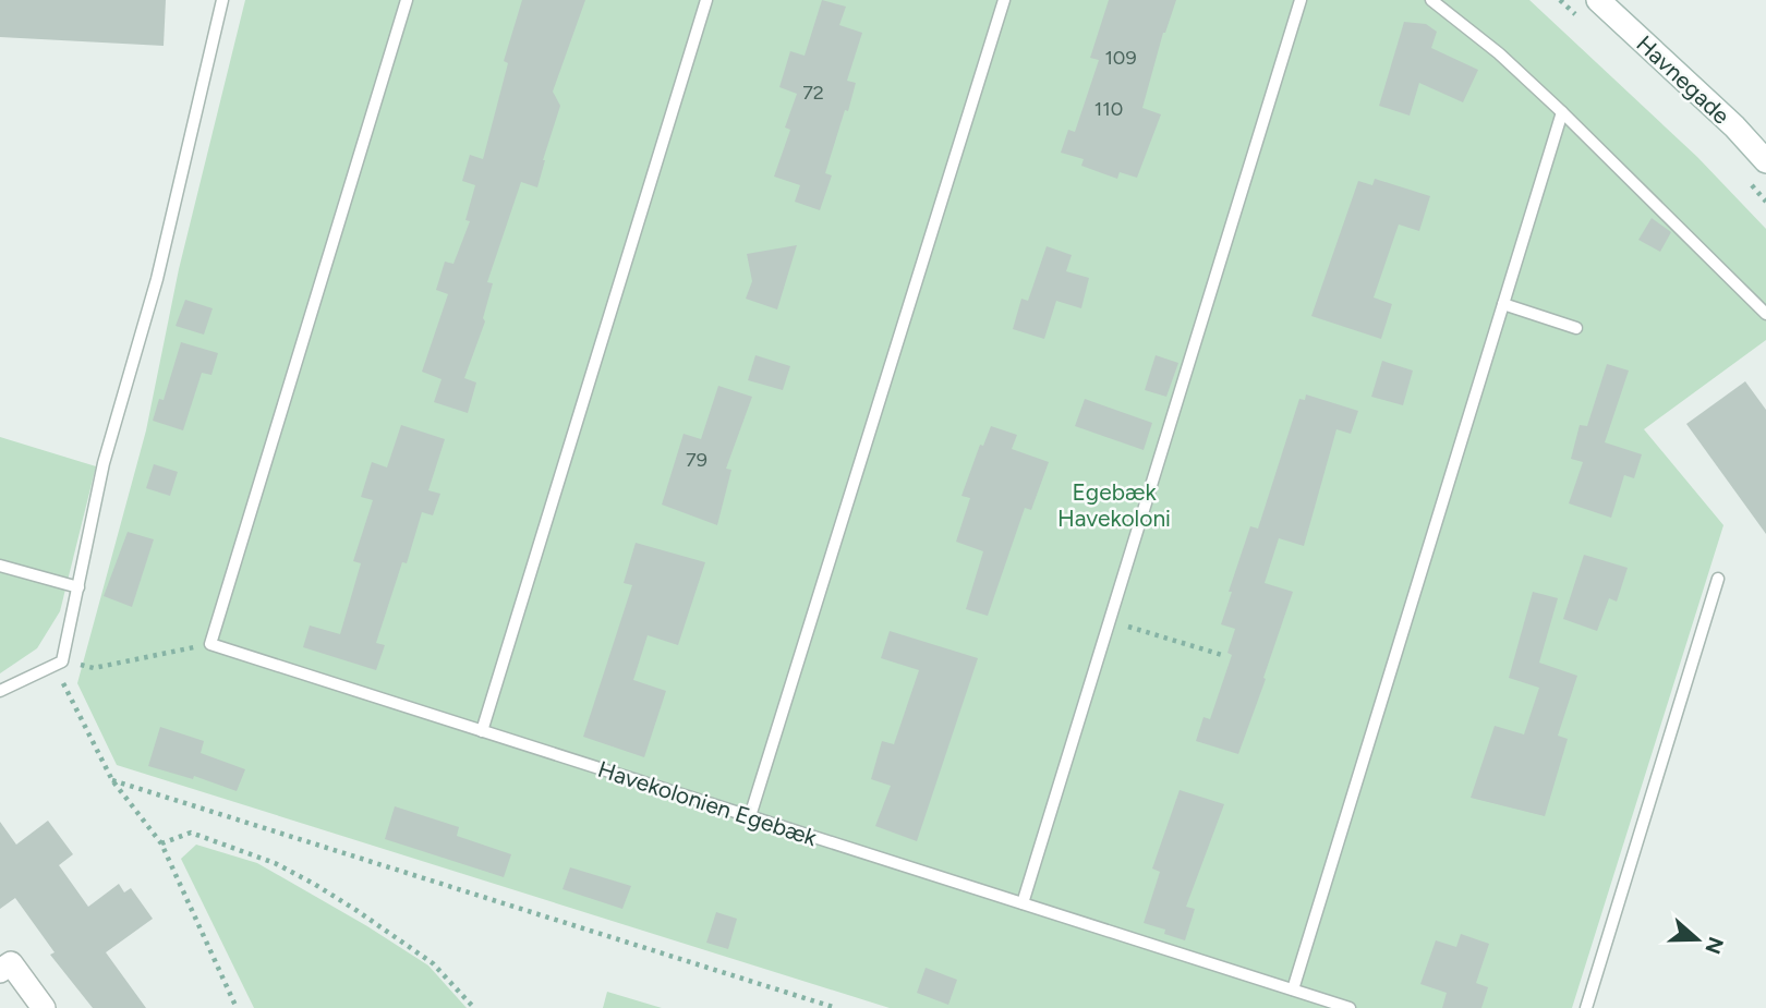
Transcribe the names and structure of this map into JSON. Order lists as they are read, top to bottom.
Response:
{
  "streets": {
    "street": ["Havnegade"],
    "lane": ["Havekolonien Egebæk"]
  },
  "parks": ["Egebæk Havekoloni"],
  "house_numbers": [
    "109",
    "72",
    "110",
    "79"
  ],
  "north": "right"
}
